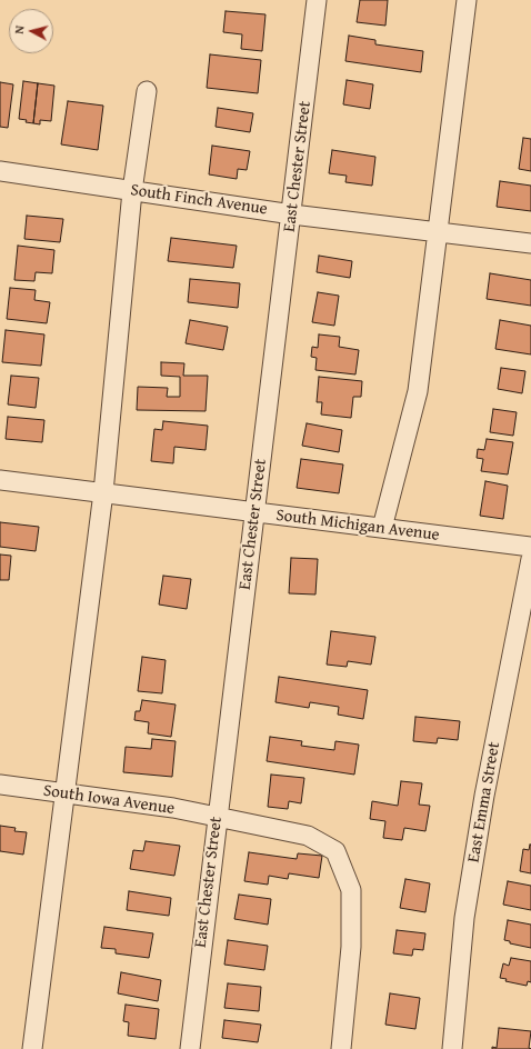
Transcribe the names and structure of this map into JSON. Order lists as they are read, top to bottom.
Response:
{
  "streets": {
    "street": [
      "East Chester Street",
      "South Finch Avenue",
      "South Michigan Avenue",
      "South Iowa Avenue",
      "East Emma Street"
    ]
  },
  "crossings": [
    ["East Chester Street", "South Finch Avenue"],
    ["East Chester Street", "South Michigan Avenue"],
    ["East Chester Street", "South Iowa Avenue"]
  ],
  "north": "left"
}
